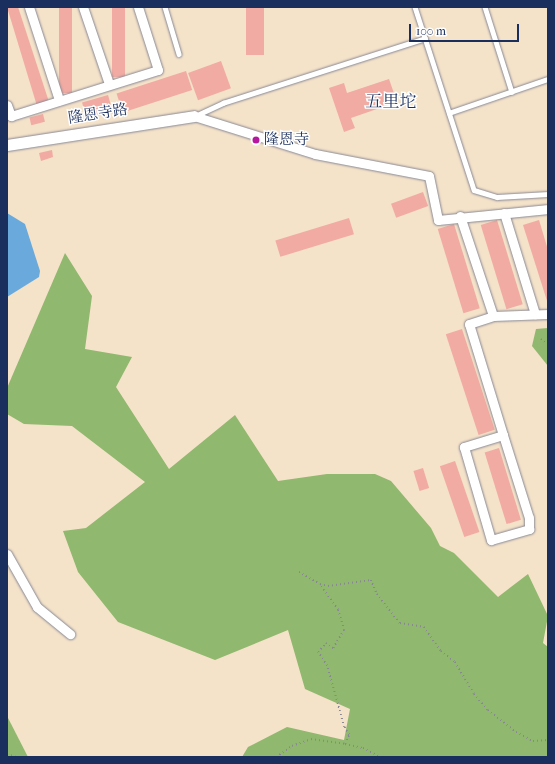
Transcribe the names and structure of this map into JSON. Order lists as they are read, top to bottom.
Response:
{
  "streets": {
    "street": ["隆恩寺路"]
  },
  "districts": ["五里坨"],
  "places": ["隆恩寺"],
  "scale_bar": "100 m"
}
